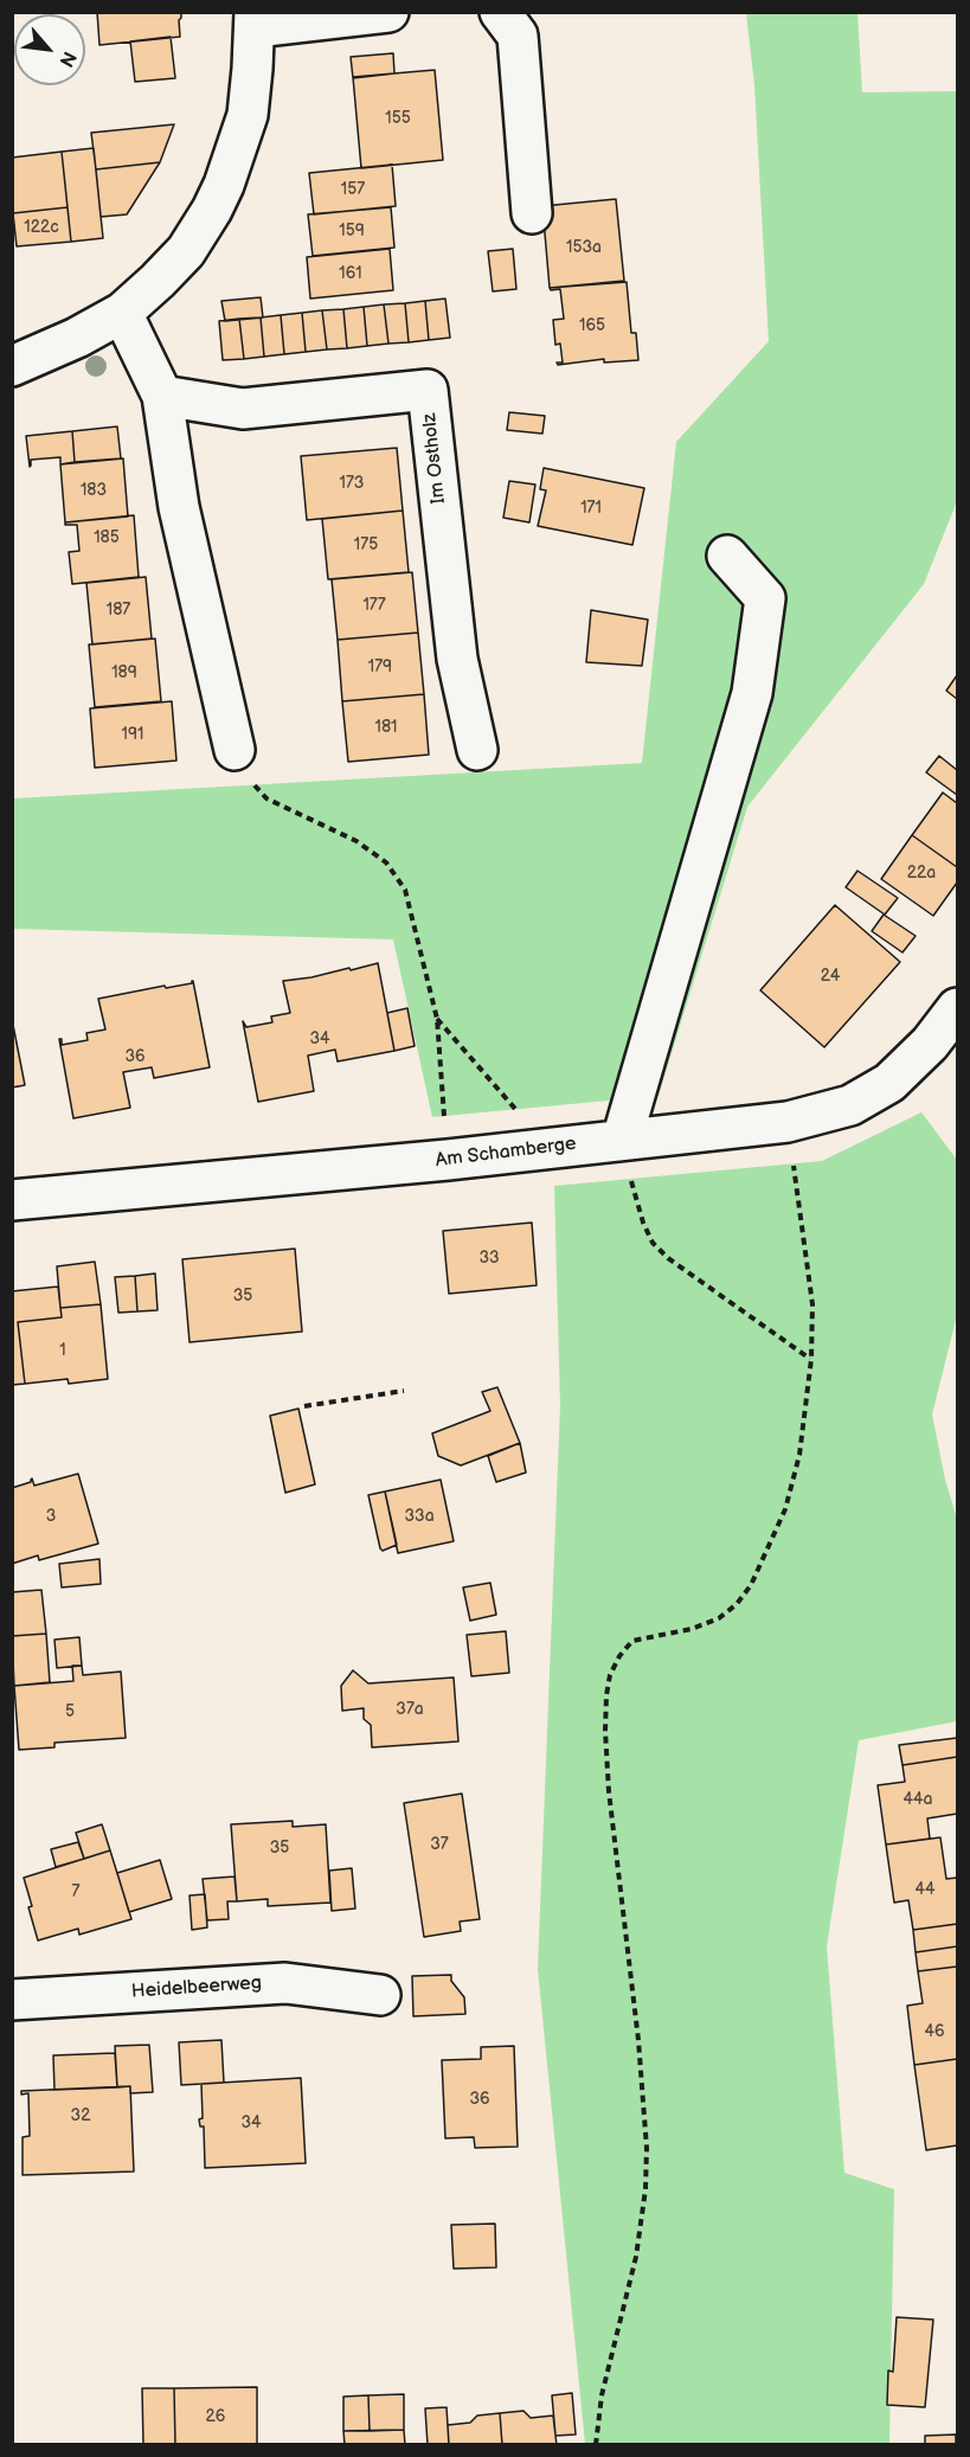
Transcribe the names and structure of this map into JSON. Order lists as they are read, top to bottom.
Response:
{
  "streets": {
    "street": ["Im Ostholz", "Am Schamberge", "Heidelbeerweg"]
  },
  "house_numbers": [
    "155",
    "157",
    "122c",
    "159",
    "153a",
    "161",
    "165",
    "173",
    "183",
    "171",
    "185",
    "175",
    "177",
    "187",
    "179",
    "189",
    "181",
    "191",
    "22a",
    "24",
    "34",
    "36",
    "33",
    "35",
    "1",
    "3",
    "33a",
    "37a",
    "5",
    "44a",
    "37",
    "35",
    "44",
    "7",
    "46",
    "36",
    "32",
    "34",
    "26"
  ],
  "north": "bottom right"
}
